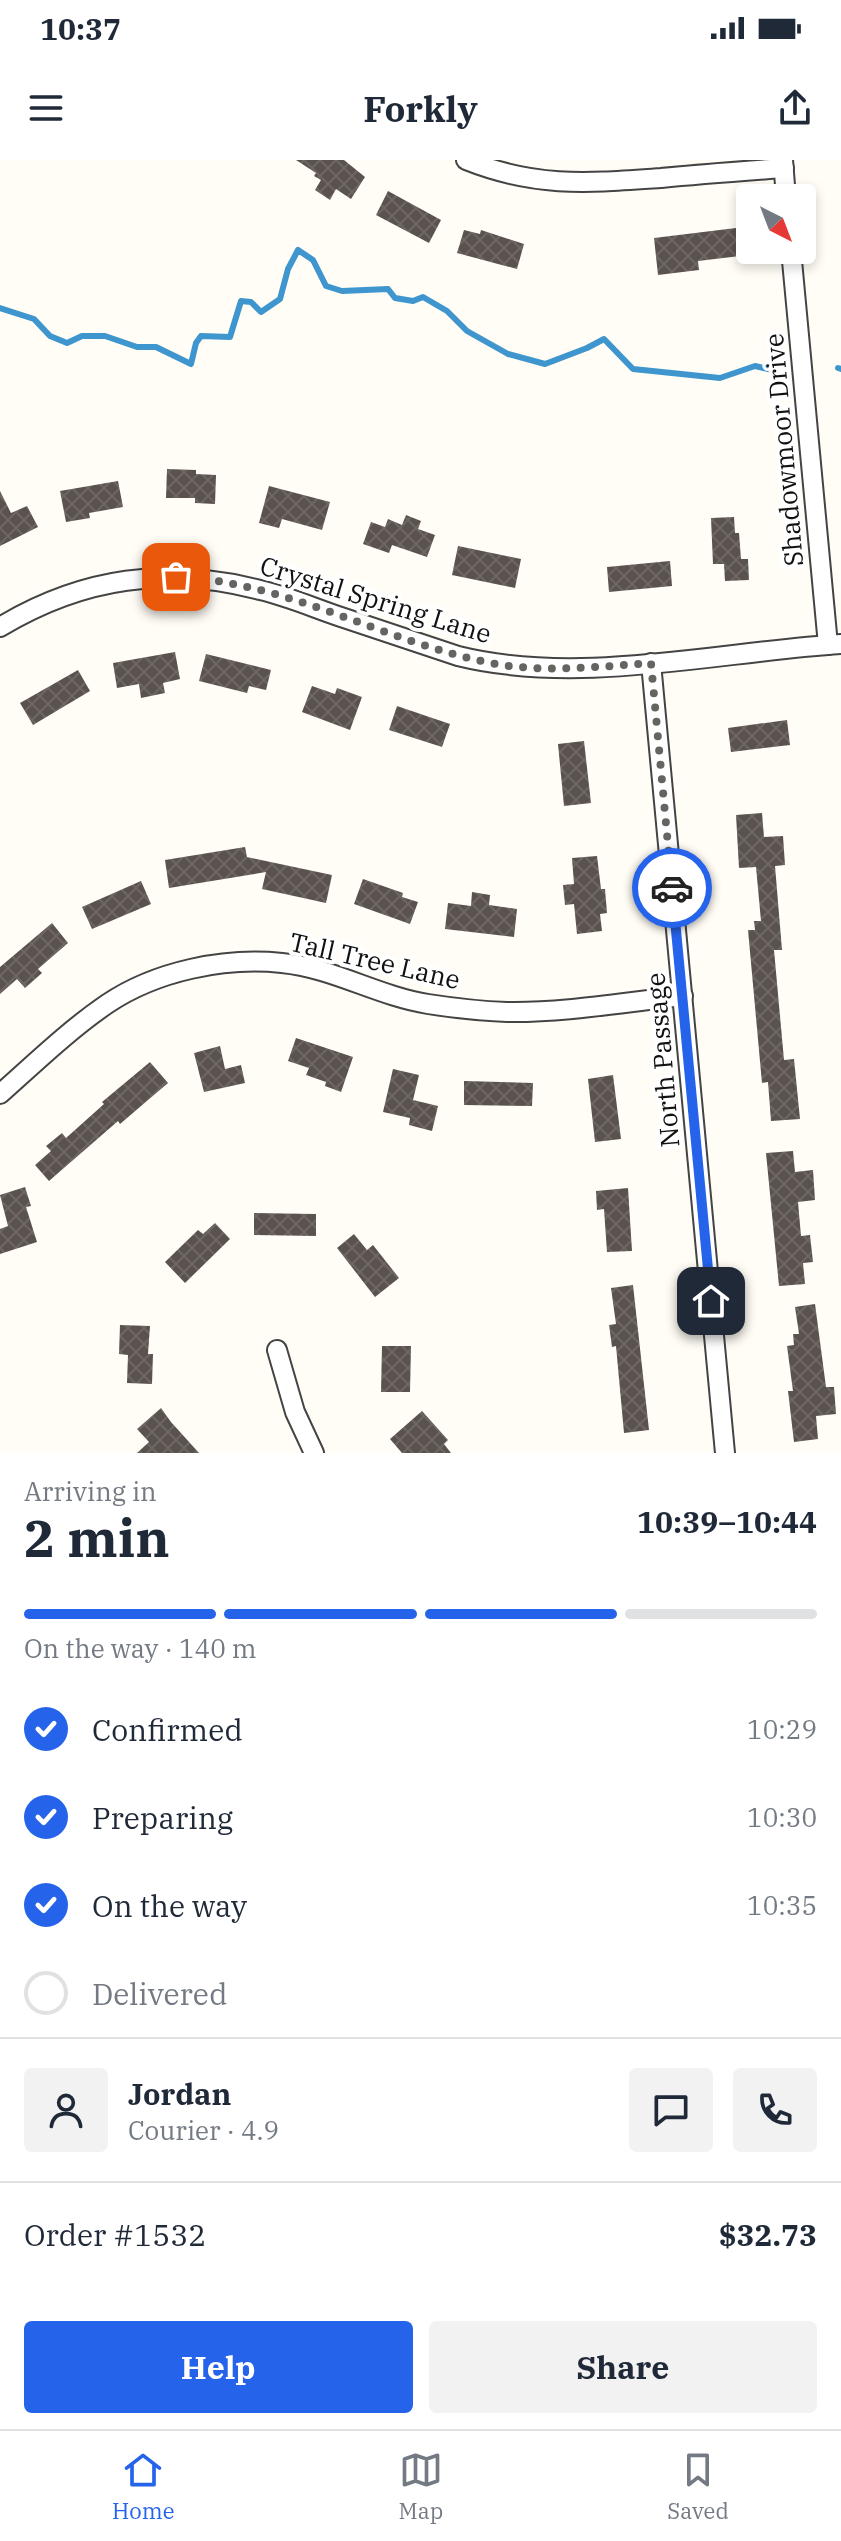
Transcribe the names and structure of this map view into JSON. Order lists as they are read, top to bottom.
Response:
{
  "streets": {
    "street": [
      "Shadowmoor Drive",
      "Crystal Spring Lane",
      "Tall Tree Lane",
      "North Passage"
    ]
  },
  "crossings": [
    ["Shadowmoor Drive", "Crystal Spring Lane"],
    ["Crystal Spring Lane", "North Passage"],
    ["Tall Tree Lane", "North Passage"]
  ],
  "north": "bottom right",
  "page": {
    "status": "10:37",
    "header": "Forkly",
    "heading": ["2 min", "Arriving in", "10:39–10:44"],
    "panel": [
      "Jordan",
      "Courier · 4.9",
      "Order #1532",
      "$32.73"
    ],
    "bar": "On the way · 140 m",
    "list": [
      ["Confirmed", "10:29"],
      ["Preparing", "10:30"],
      ["On the way", "10:35"],
      "Delivered"
    ],
    "buttons": ["Help", "Share"],
    "tabs": ["Home", "Map", "Saved"]
  }
}
